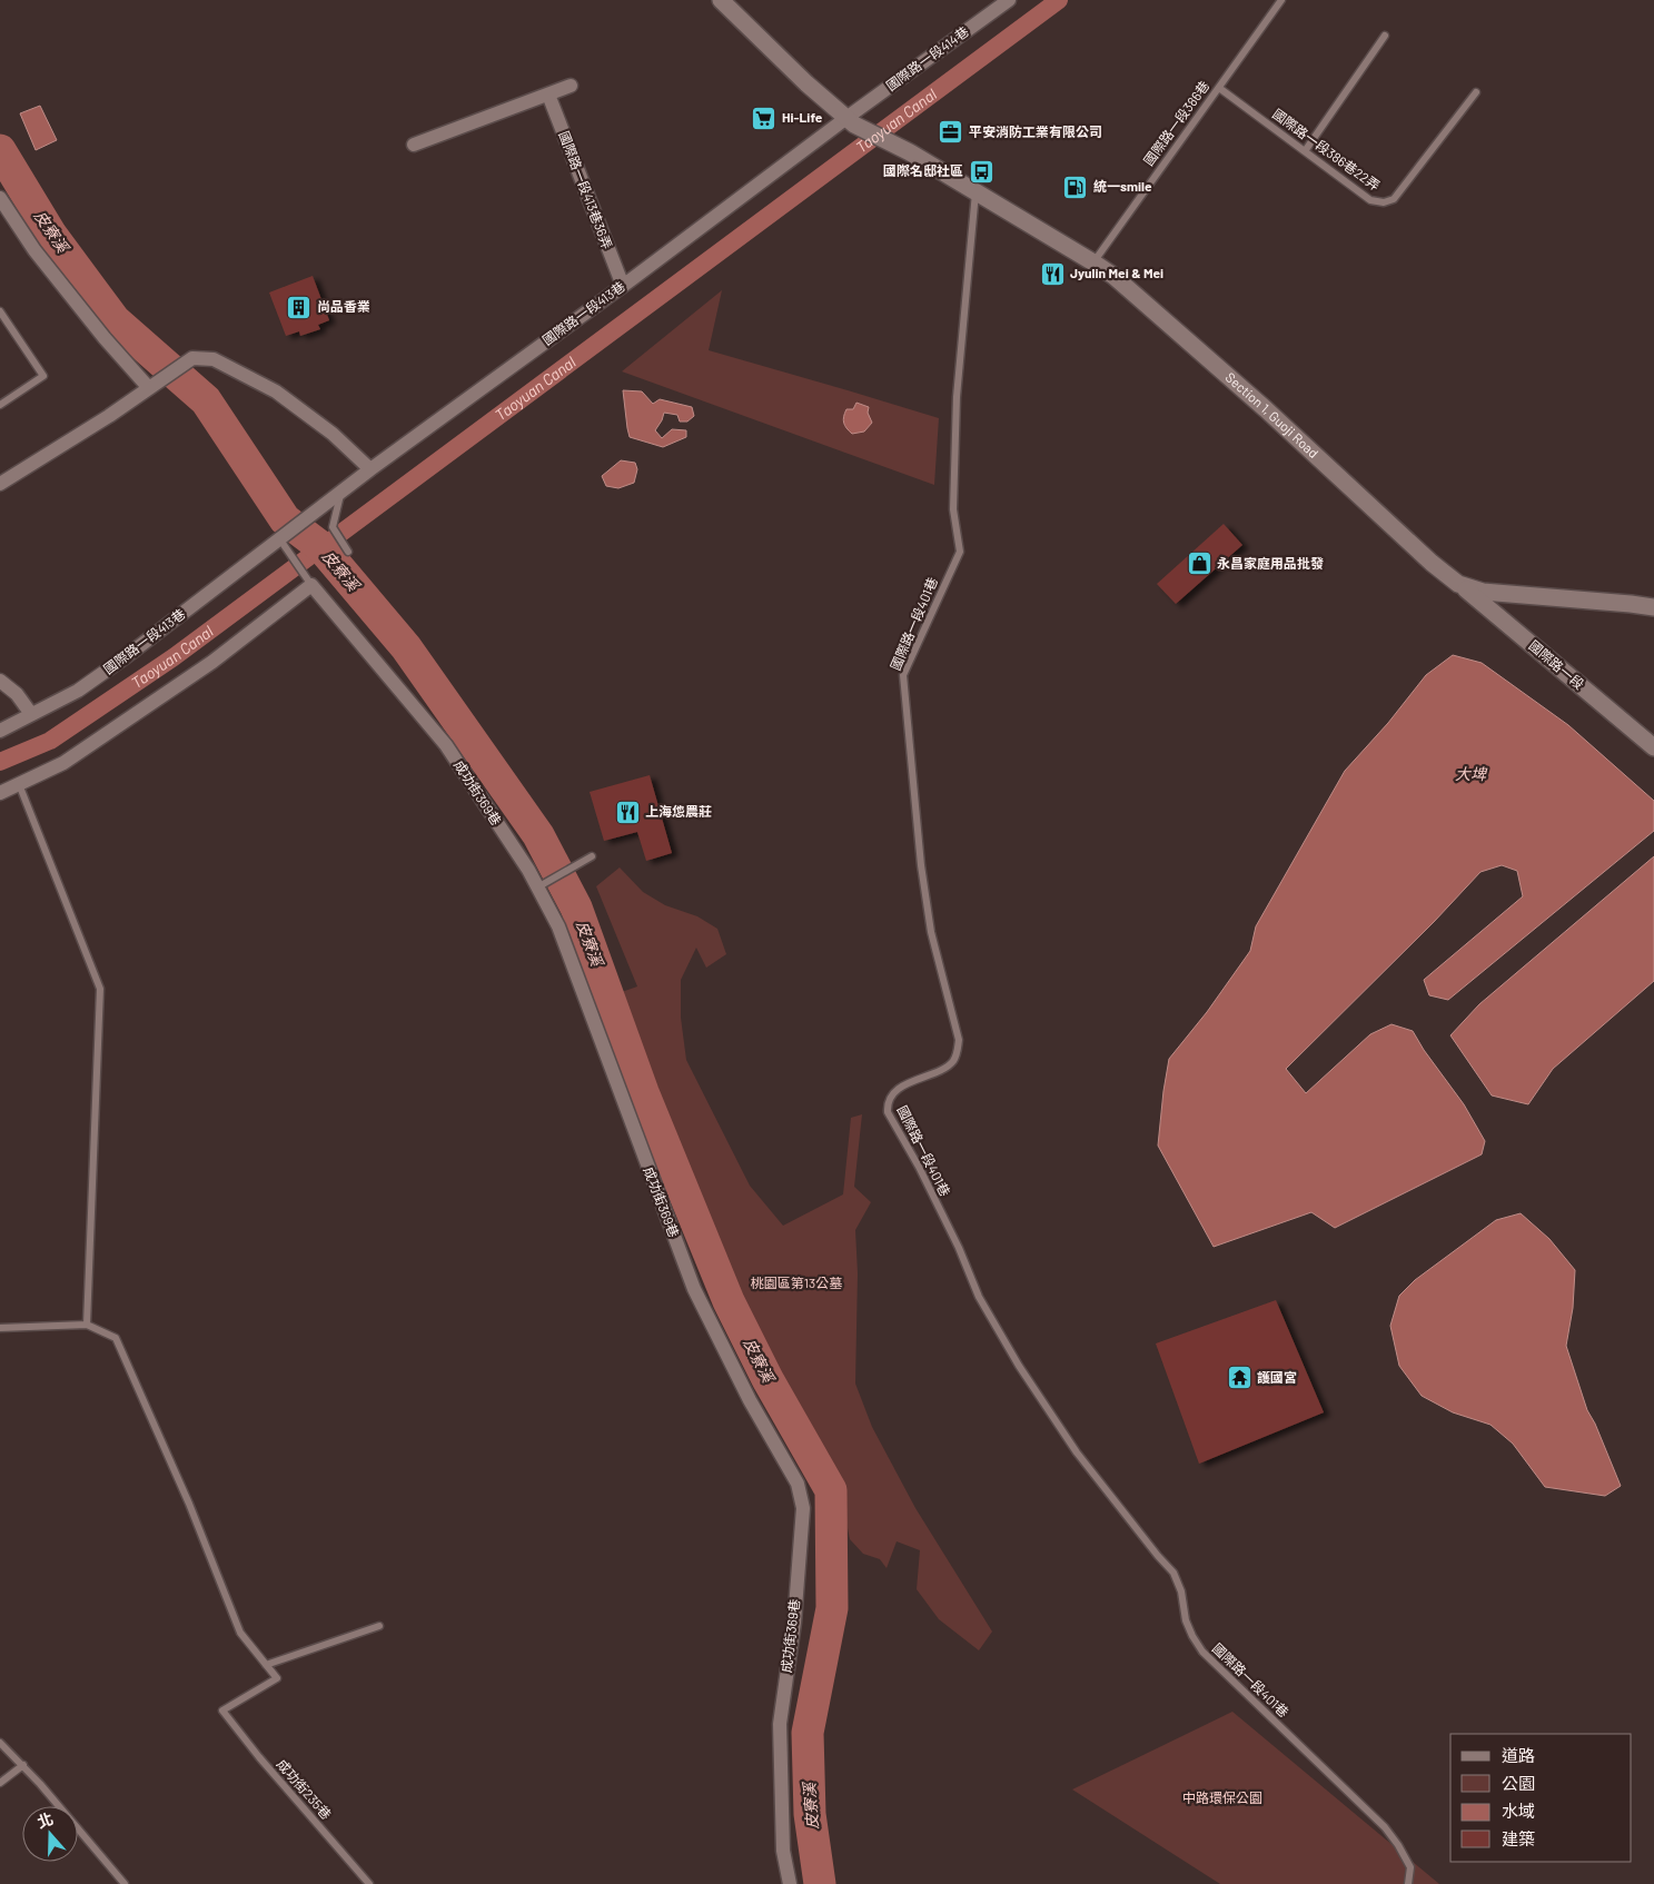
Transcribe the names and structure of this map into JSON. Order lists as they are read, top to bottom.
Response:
{
  "streets": {
    "street": [
      "國際路一段414巷",
      "國際路一段413巷36弄",
      "國際路一段413巷",
      "Section 1, Guoji Road",
      "國際路一段",
      "成功街369巷"
    ],
    "lane": [
      "國際路一段386巷",
      "國際路一段386巷22弄",
      "國際路一段401巷",
      "成功街235巷"
    ]
  },
  "crossings": [
    ["國際路一段414巷", "國際路一段413巷"],
    ["國際路一段414巷", "Section 1, Guoji Road"],
    ["國際路一段386巷", "國際路一段386巷22弄"],
    ["國際路一段386巷", "Section 1, Guoji Road"],
    ["國際路一段413巷36弄", "國際路一段413巷"],
    ["國際路一段413巷", "Section 1, Guoji Road"],
    ["Section 1, Guoji Road", "國際路一段401巷"],
    ["Section 1, Guoji Road", "國際路一段"]
  ],
  "water": ["Taoyuan Canal", "皮寮溪", "大埤"],
  "parks": ["桃園區第13公墓", "中路環保公園"],
  "places": {
    "supermarket": ["Hi-Life"],
    "office": ["平安消防工業有限公司"],
    "bus stop": ["國際名邸社區"],
    "fuel station": ["統一smile"],
    "restaurant": ["Jyulin Mei & Mei", "上海怹農莊"],
    "building": ["尚品香業"],
    "shop": ["永昌家庭用品批發"],
    "temple": ["護國宮"]
  },
  "legend": [
    "道路",
    "公園",
    "水域",
    "建築"
  ],
  "north": "top"
}
